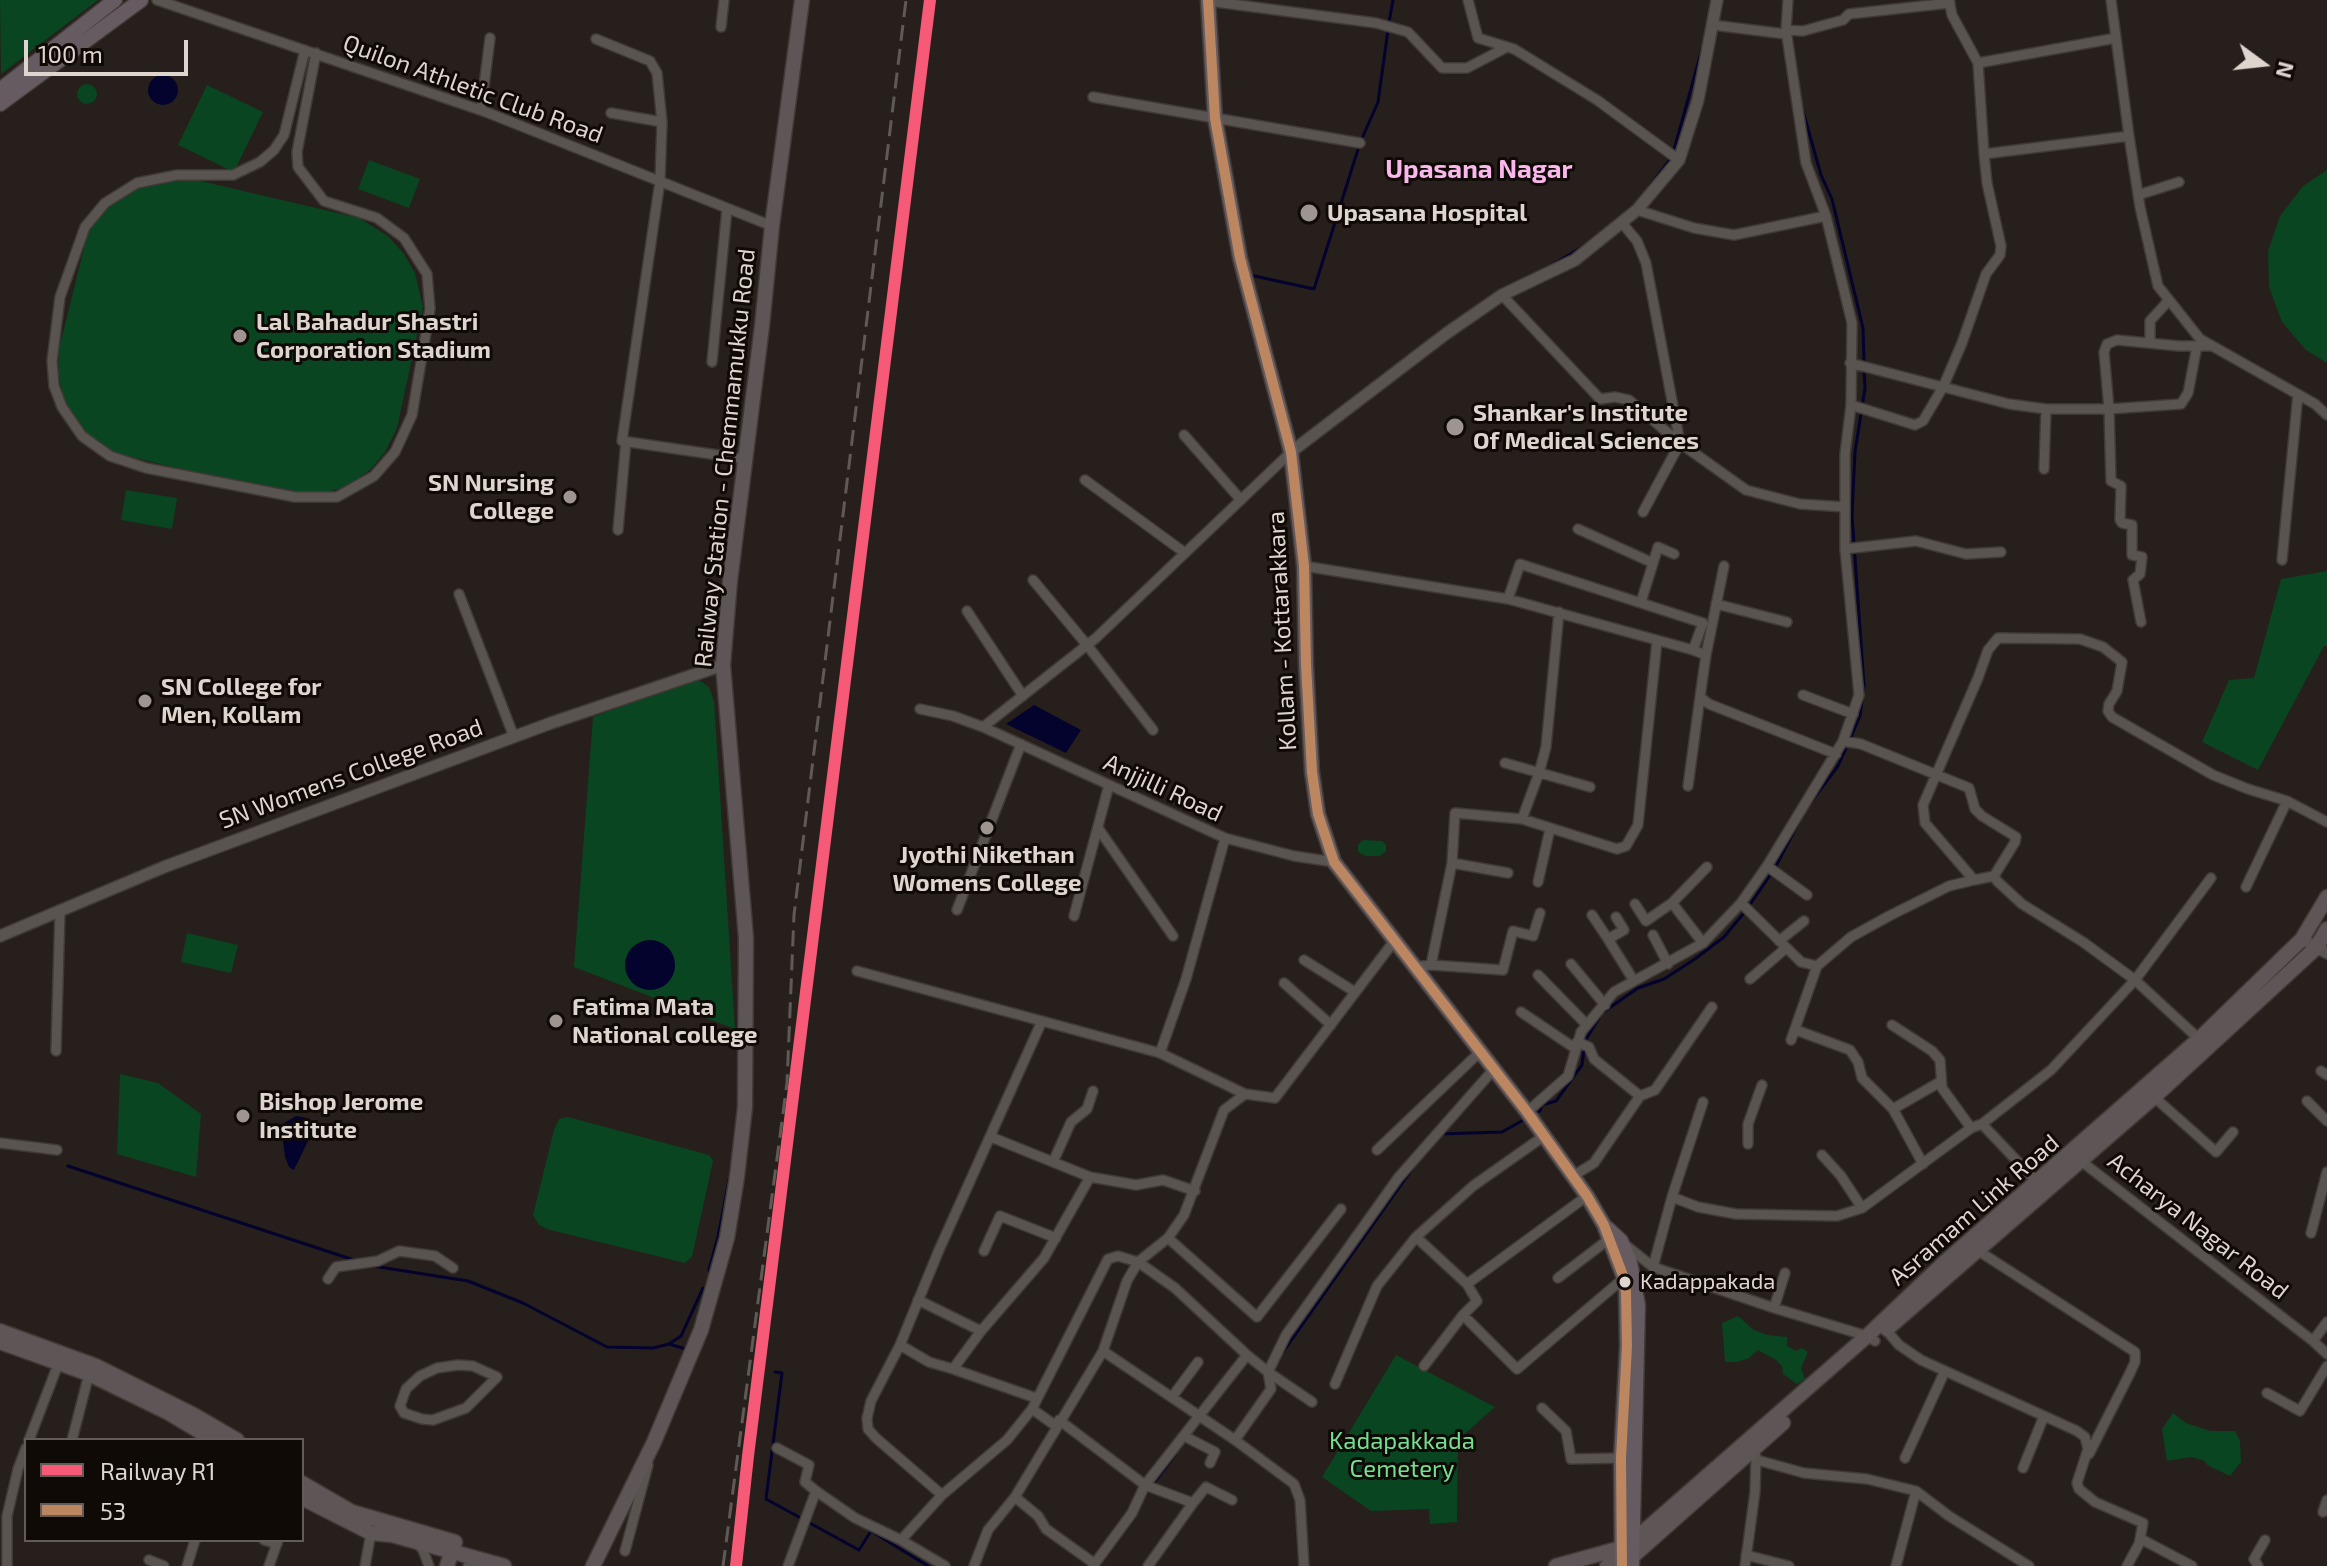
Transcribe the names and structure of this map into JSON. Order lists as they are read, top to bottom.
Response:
{
  "streets": {
    "main road": ["Railway Station - Chemmamukku Road", "Kollam - Kottarakkara", "Asramam Link Road"],
    "street": [
      "Quilon Athletic Club Road",
      "SN Womens College Road",
      "Anjjilli Road",
      "Acharya Nagar Road"
    ]
  },
  "crossings": [
    ["Quilon Athletic Club Road", "Railway Station - Chemmamukku Road"],
    ["Railway Station - Chemmamukku Road", "SN Womens College Road"],
    ["Kollam - Kottarakkara", "Anjjilli Road"],
    ["Asramam Link Road", "Acharya Nagar Road"]
  ],
  "districts": ["Upasana Nagar"],
  "parks": ["Kadapakkada Cemetery"],
  "places": [
    "Upasana Hospital",
    "Lal Bahadur Shastri Corporation Stadium",
    "Shankar's Institute Of Medical Sciences",
    "SN Nursing College",
    "SN College for Men, Kollam",
    "Jyothi Nikethan Womens College",
    "Fatima Mata National college",
    "Bishop Jerome Institute",
    "Kadappakada"
  ],
  "lines": ["rail line R1", "transit line 53"],
  "legend": ["Railway R1", "53"],
  "scale_bar": "100 m",
  "north": "right"
}
